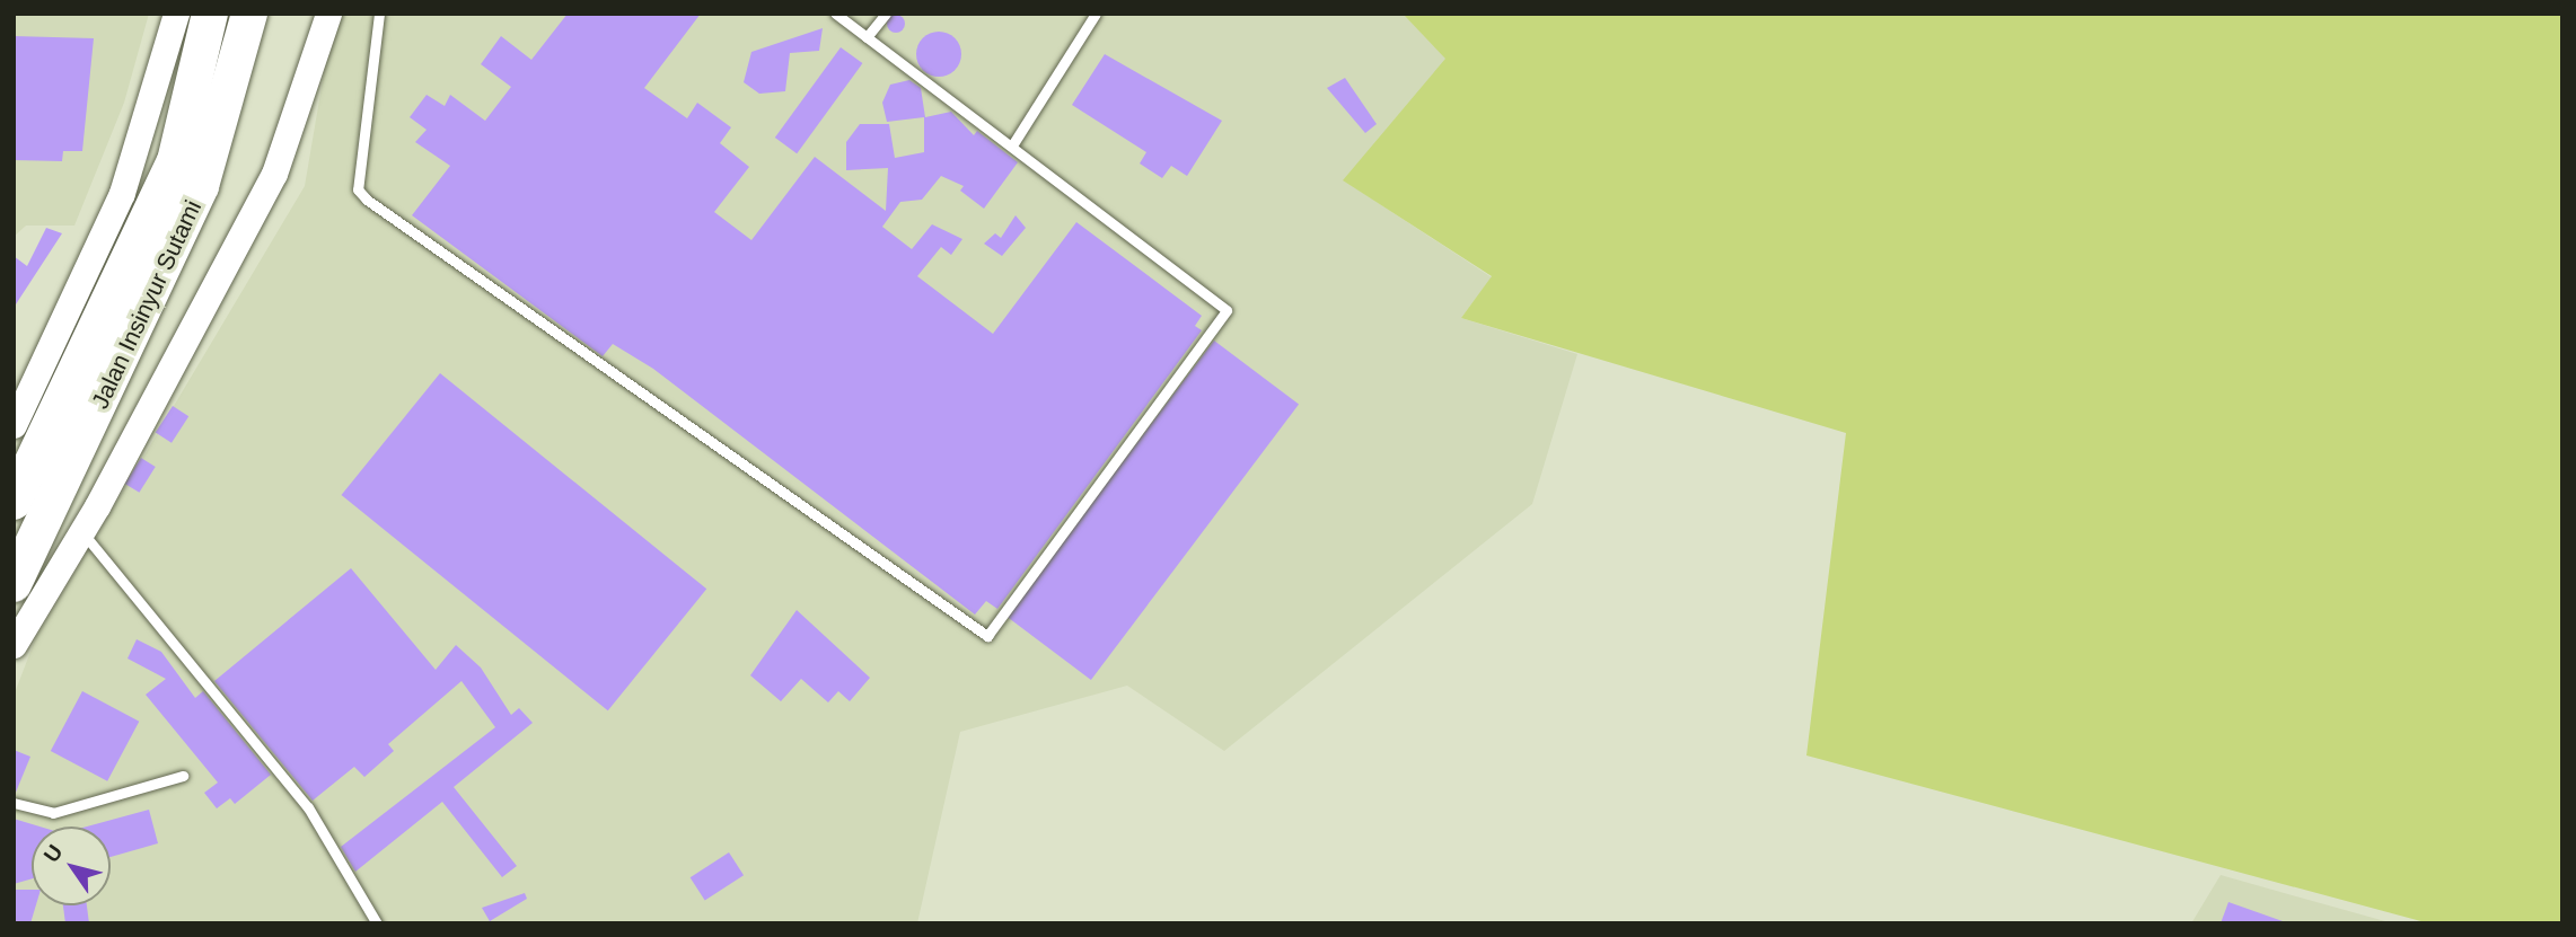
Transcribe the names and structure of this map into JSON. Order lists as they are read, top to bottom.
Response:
{
  "streets": {
    "highway": ["Jalan Insinyur Sutami"]
  },
  "north": "top left"
}
